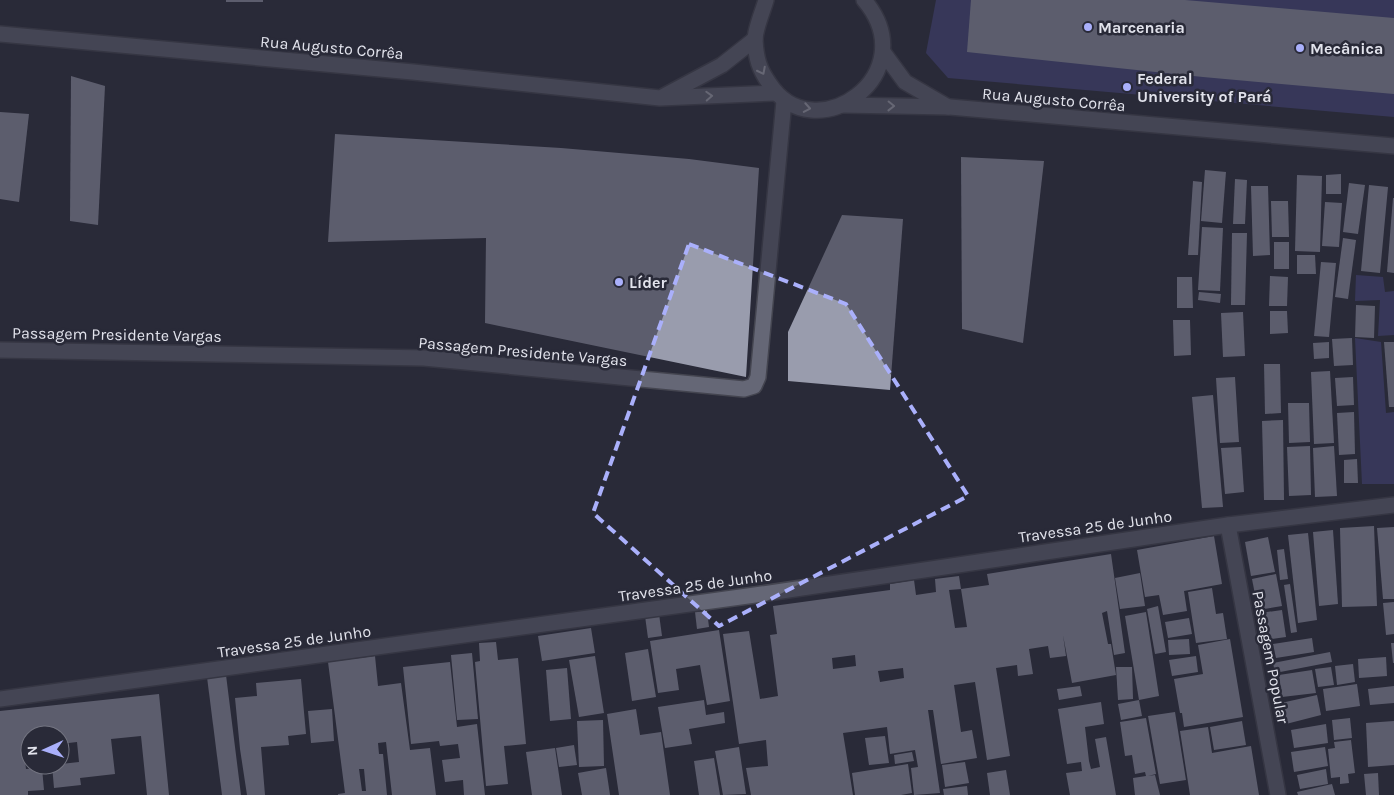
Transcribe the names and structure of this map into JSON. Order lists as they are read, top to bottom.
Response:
{
  "streets": {
    "street": [
      "Rua Augusto Corrêa",
      "Passagem Presidente Vargas",
      "Travessa 25 de Junho",
      "Passagem Popular"
    ]
  },
  "crossings": [
    ["Rua Augusto Corrêa", "Passagem Presidente Vargas"],
    ["Travessa 25 de Junho", "Passagem Popular"]
  ],
  "places": [
    "Marcenaria",
    "Mecânica",
    "Federal University of Pará",
    "Líder"
  ],
  "north": "left"
}
